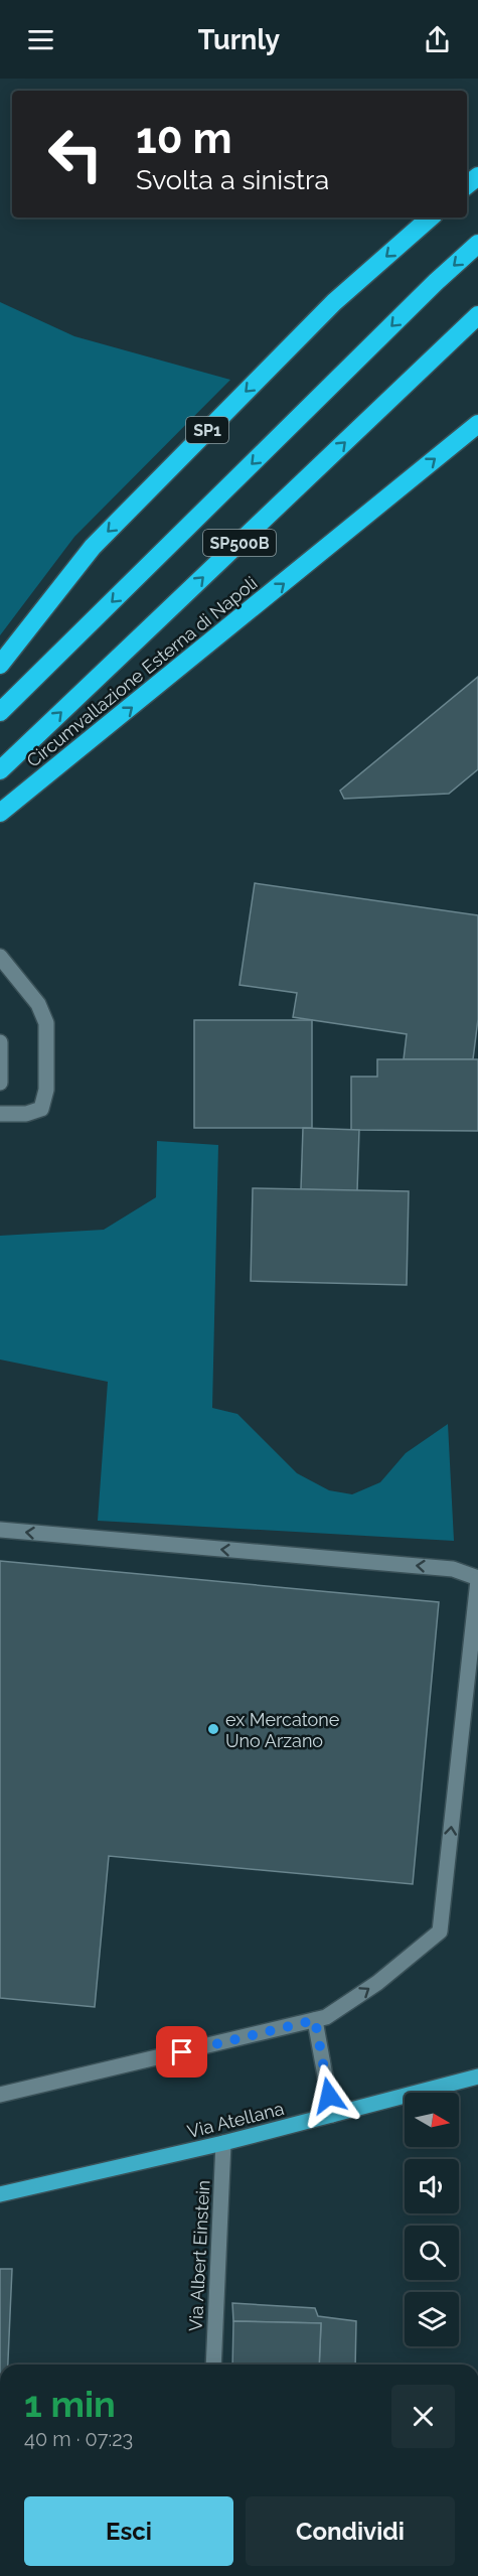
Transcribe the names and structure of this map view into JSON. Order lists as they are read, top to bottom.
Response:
{
  "streets": {
    "highway": ["SP1", "SP500B", "Circumvallazione Esterna di Napoli"],
    "main road": ["Via Atellana"],
    "street": ["Via Albert Einstein"]
  },
  "crossings": [
    ["Via Atellana", "Via Albert Einstein"]
  ],
  "places": ["ex Mercatone Uno Arzano"],
  "north": "right",
  "page": {
    "header": "Turnly",
    "turn": ["10 m", "Svolta a sinistra"],
    "heading": ["1 min", "40 m · 07:23"],
    "buttons": ["Esci", "Condividi"]
  }
}
